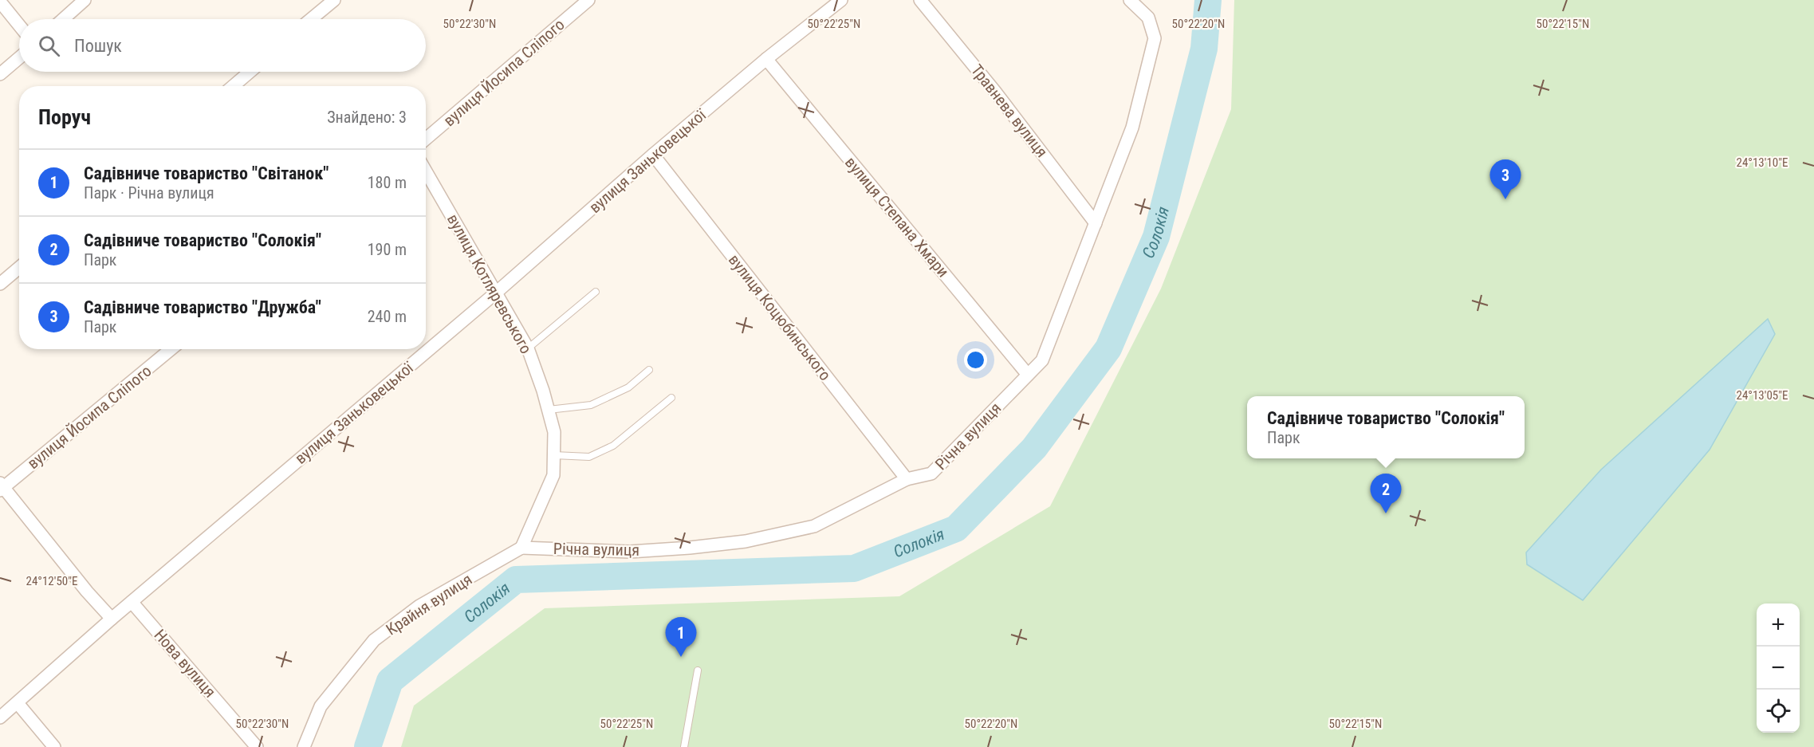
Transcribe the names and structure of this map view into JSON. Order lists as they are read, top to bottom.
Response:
{
  "streets": {
    "street": [
      "вулиця Йосипа Сліпого",
      "Травнева вулиця",
      "вулиця Заньковецької",
      "вулиця Степана Хмари",
      "вулиця Котляревського",
      "вулиця Коцюбинського",
      "Річна вулиця",
      "Крайня вулиця",
      "Нова вулиця"
    ]
  },
  "crossings": [
    ["Травнева вулиця", "Річна вулиця"],
    ["вулиця Заньковецької", "вулиця Степана Хмари"],
    ["вулиця Заньковецької", "вулиця Котляревського"],
    ["вулиця Заньковецької", "вулиця Коцюбинського"],
    ["вулиця Заньковецької", "Нова вулиця"],
    ["вулиця Степана Хмари", "Річна вулиця"],
    ["вулиця Котляревського", "Річна вулиця"],
    ["вулиця Котляревського", "Крайня вулиця"],
    ["вулиця Коцюбинського", "Річна вулиця"],
    ["Річна вулиця", "Крайня вулиця"]
  ],
  "water": ["Солокія"],
  "page": {
    "search": "Пошук",
    "heading": ["Поруч", "Знайдено: 3"],
    "list": [
      {
        "mark": "1",
        "name": "Садівниче товариство \"Світанок\"",
        "note": "Парк · Річна вулиця",
        "value": "180 m"
      },
      {
        "mark": "2",
        "name": "Садівниче товариство \"Солокія\"",
        "note": "Парк",
        "value": "190 m"
      },
      {
        "mark": "3",
        "name": "Садівниче товариство \"Дружба\"",
        "note": "Парк",
        "value": "240 m"
      }
    ],
    "pins": ["3", "2", "1"],
    "popup": ["Садівниче товариство \"Солокія\"", "Парк"],
    "map_buttons": ["+", "−"]
  },
  "coordinates": [
    "50°22'30\"N",
    "50°22'25\"N",
    "50°22'20\"N",
    "50°22'15\"N",
    "24°13'10\"E",
    "24°13'05\"E",
    "24°12'50\"E"
  ]
}
